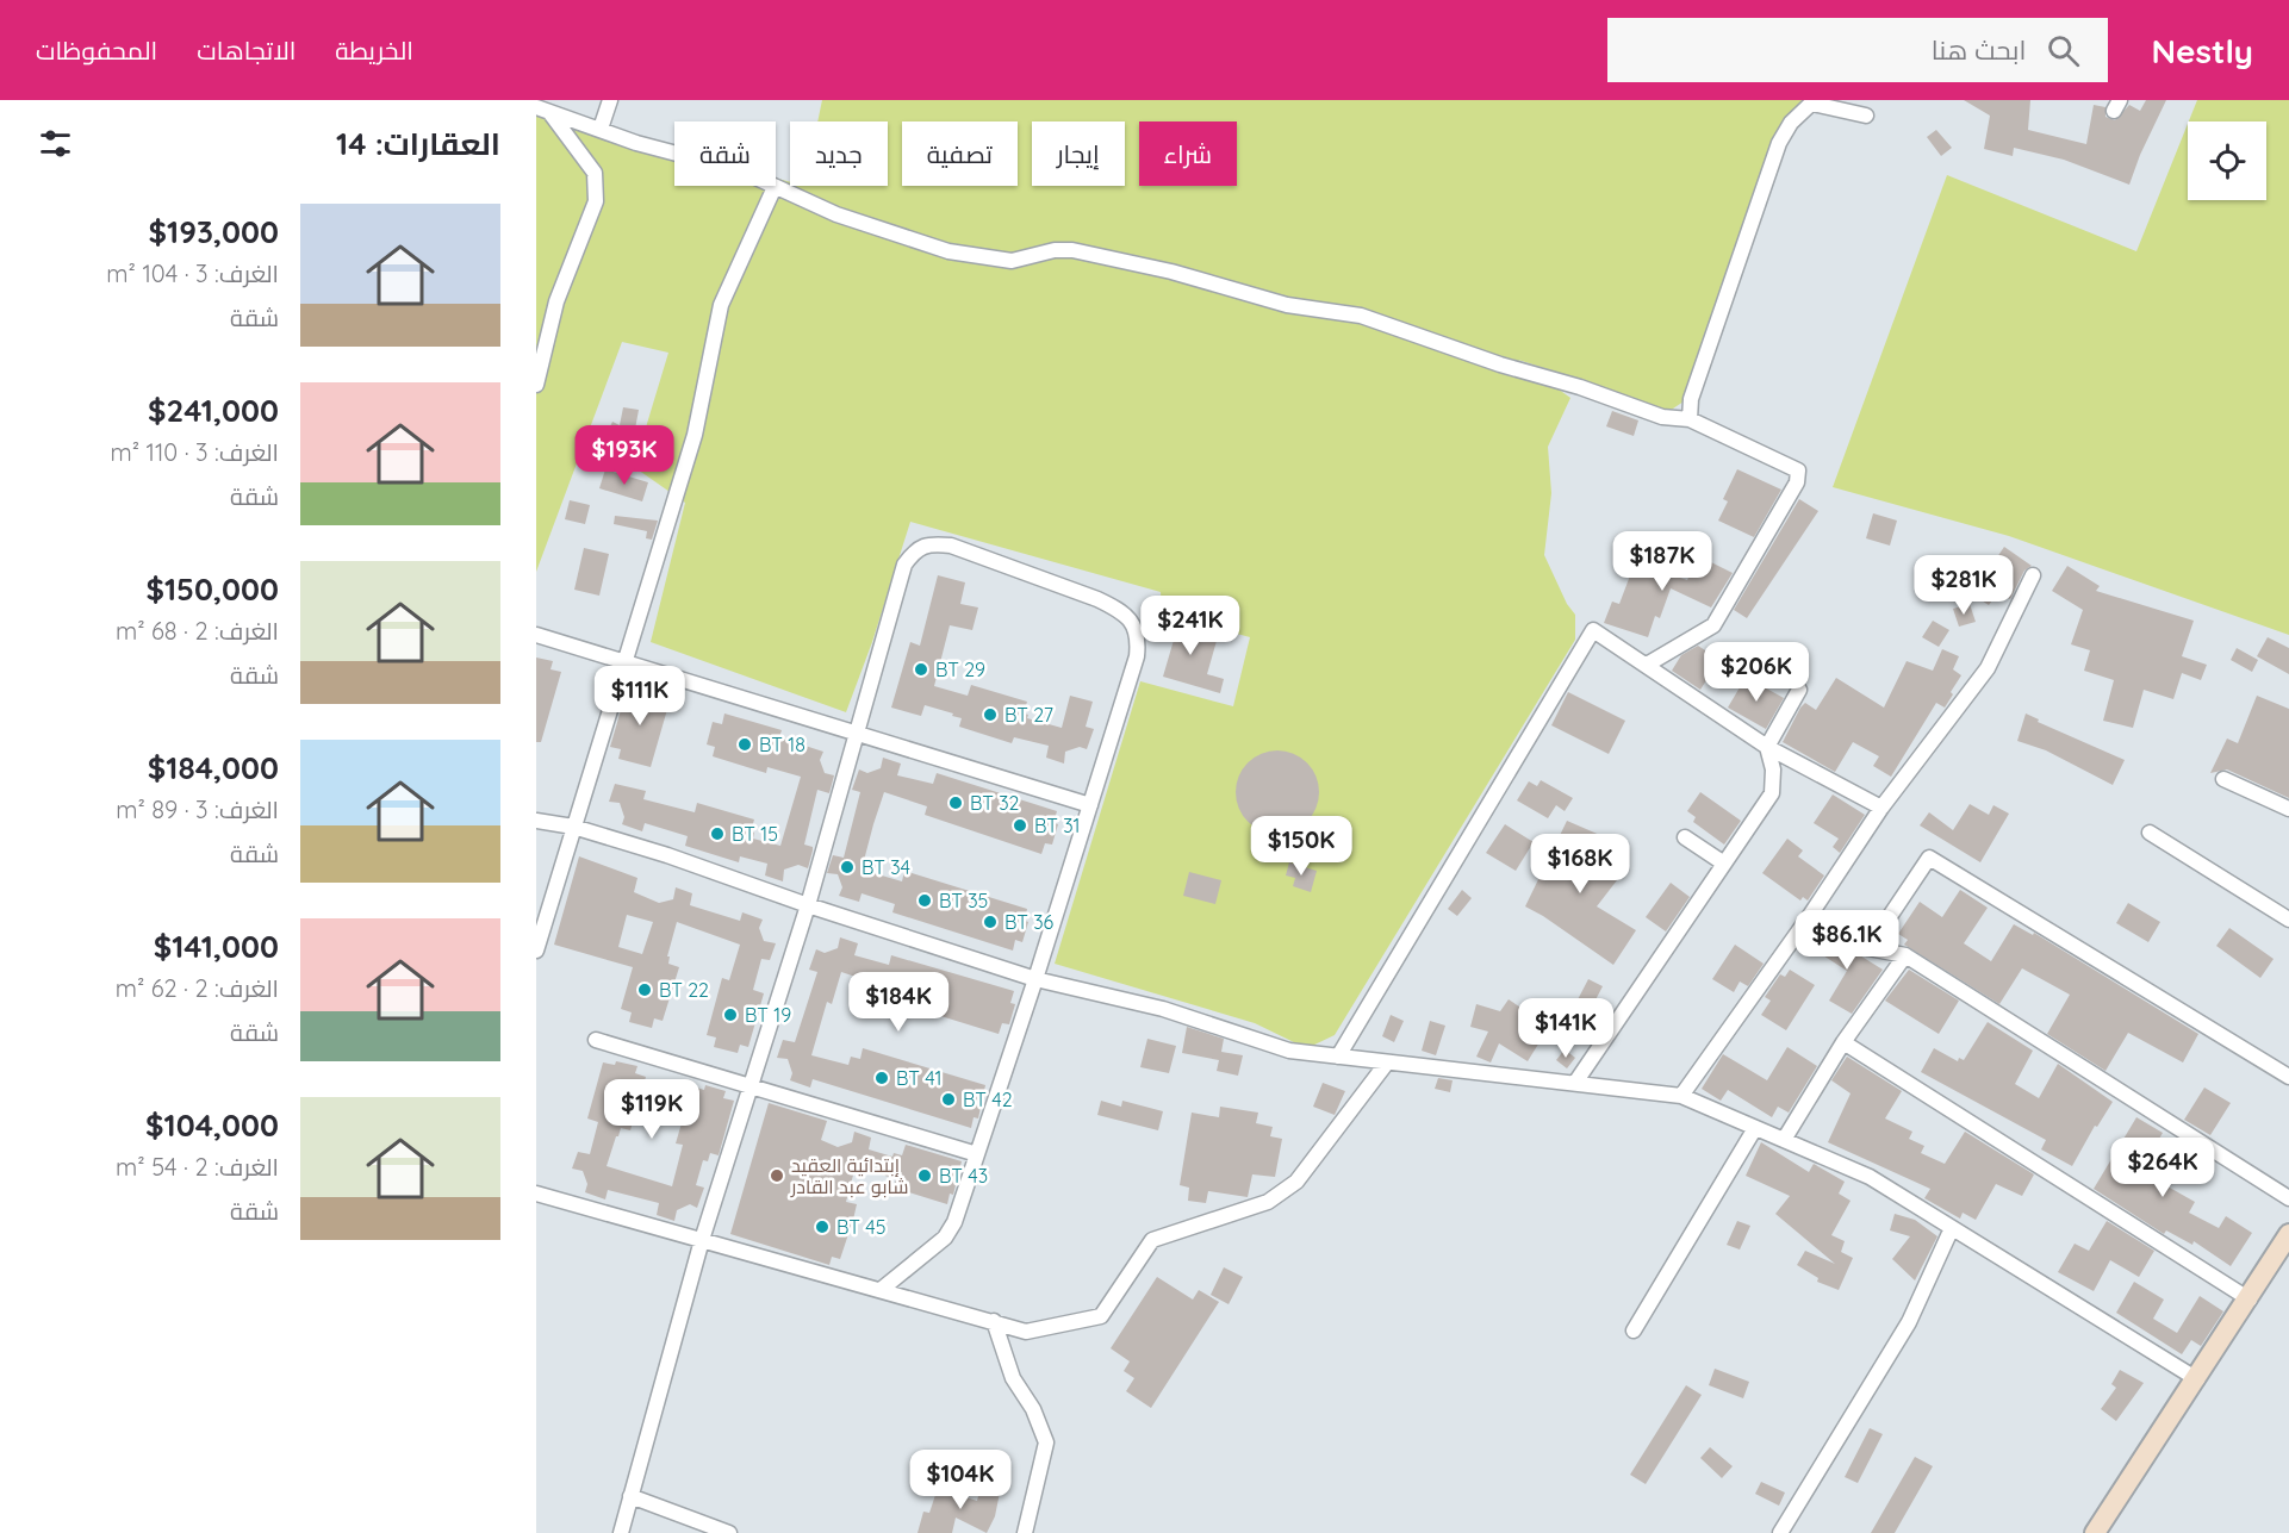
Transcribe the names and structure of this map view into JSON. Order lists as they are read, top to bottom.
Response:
{
  "places": [
    "BT 29",
    "BT 27",
    "BT 18",
    "BT 32",
    "BT 31",
    "BT 15",
    "BT 34",
    "BT 35",
    "BT 36",
    "BT 22",
    "BT 19",
    "BT 41",
    "BT 42",
    "إبتدائية العقيد شابو عبد القادر",
    "BT 43",
    "BT 45"
  ],
  "page": {
    "header": "Nestly",
    "search": "ابحث هنا",
    "nav": ["الخريطة", "الاتجاهات", "المحفوظات"],
    "heading": "العقارات: 14",
    "chip": [
      "شراء",
      "إيجار",
      "تصفية",
      "جديد",
      "شقة"
    ],
    "list": [
      {
        "name": "$193,000",
        "note": "الغرف: 3 · 104 m² · شقة"
      },
      {
        "name": "$241,000",
        "note": "الغرف: 3 · 110 m² · شقة"
      },
      {
        "name": "$150,000",
        "note": "الغرف: 2 · 68 m² · شقة"
      },
      {
        "name": "$184,000",
        "note": "الغرف: 3 · 89 m² · شقة"
      },
      {
        "name": "$141,000",
        "note": "الغرف: 2 · 62 m² · شقة"
      },
      {
        "name": "$104,000",
        "note": "الغرف: 2 · 54 m² · شقة"
      }
    ],
    "price": [
      "$193K",
      "$187K",
      "$281K",
      "$241K",
      "$206K",
      "$111K",
      "$150K",
      "$168K",
      "$86.1K",
      "$184K",
      "$141K",
      "$119K",
      "$264K",
      "$104K"
    ]
  }
}
